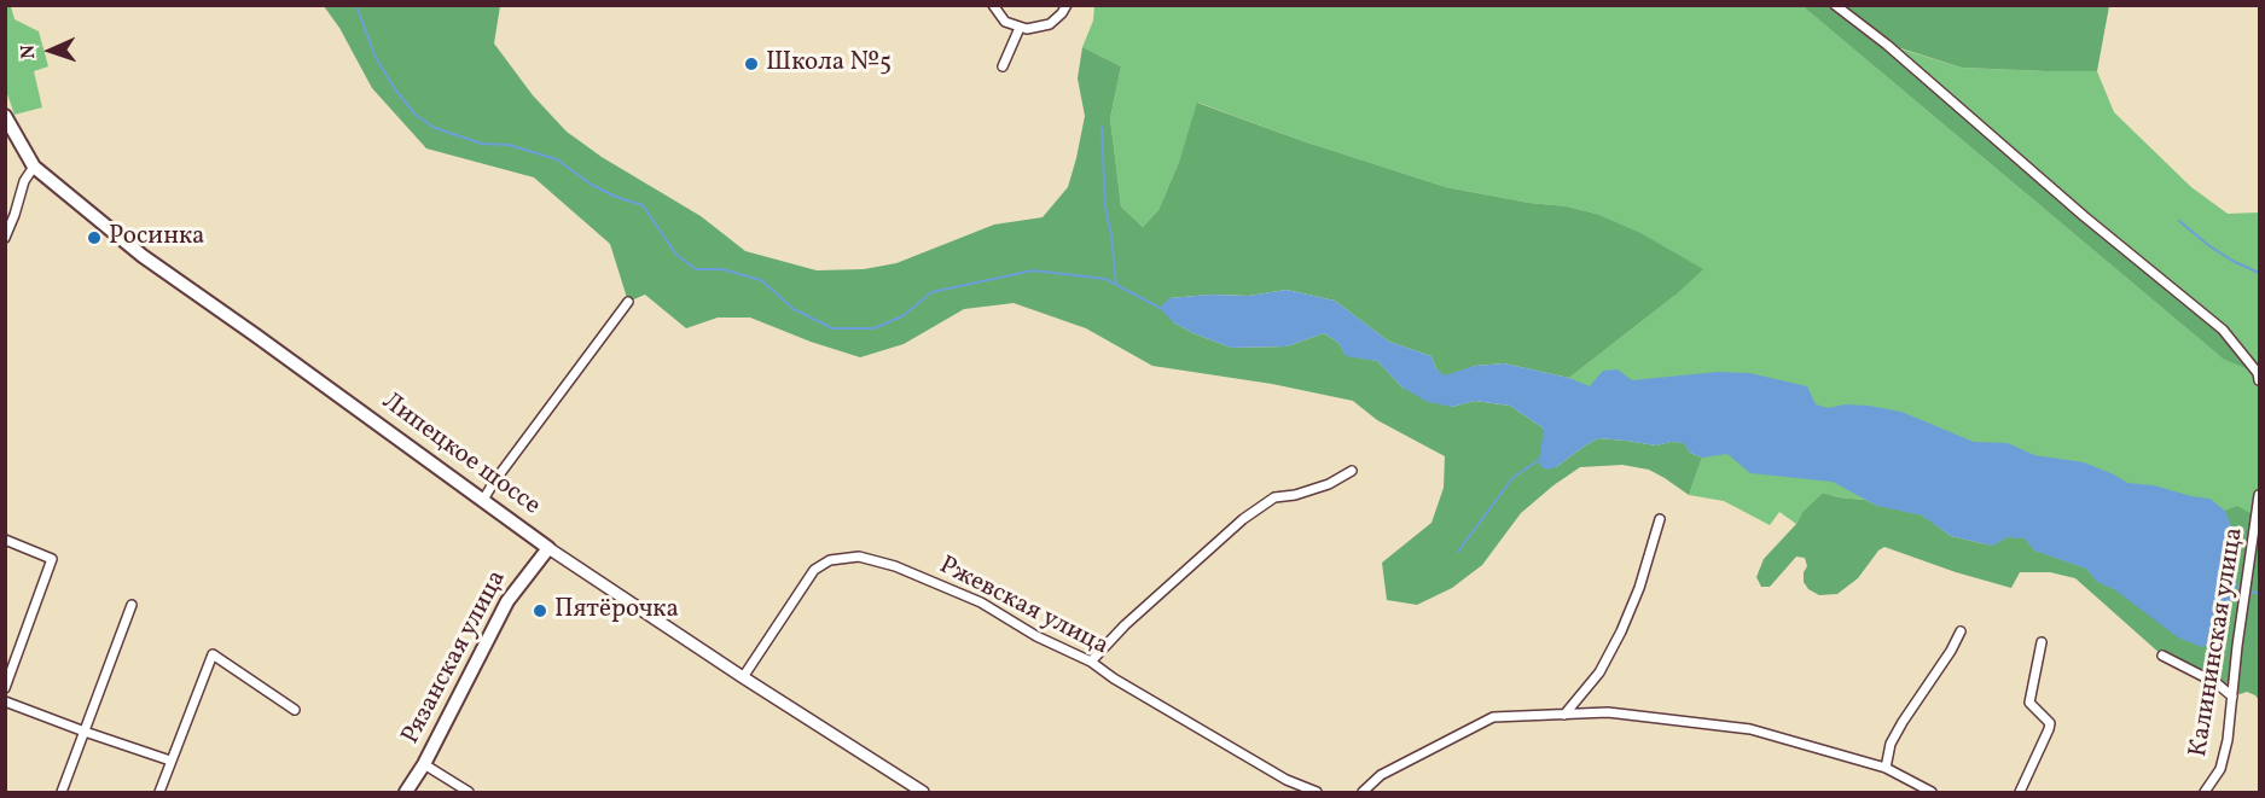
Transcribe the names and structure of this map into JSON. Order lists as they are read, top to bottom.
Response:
{
  "streets": {
    "main road": ["Липецкое шоссе", "Рязанская улица"],
    "street": ["Ржевская улица", "Калининская улица"]
  },
  "crossings": [
    ["Липецкое шоссе", "Ржевская улица"],
    ["Липецкое шоссе", "Рязанская улица"]
  ],
  "places": ["Школа №5", "Росинка", "Пятёрочка"],
  "north": "left"
}
